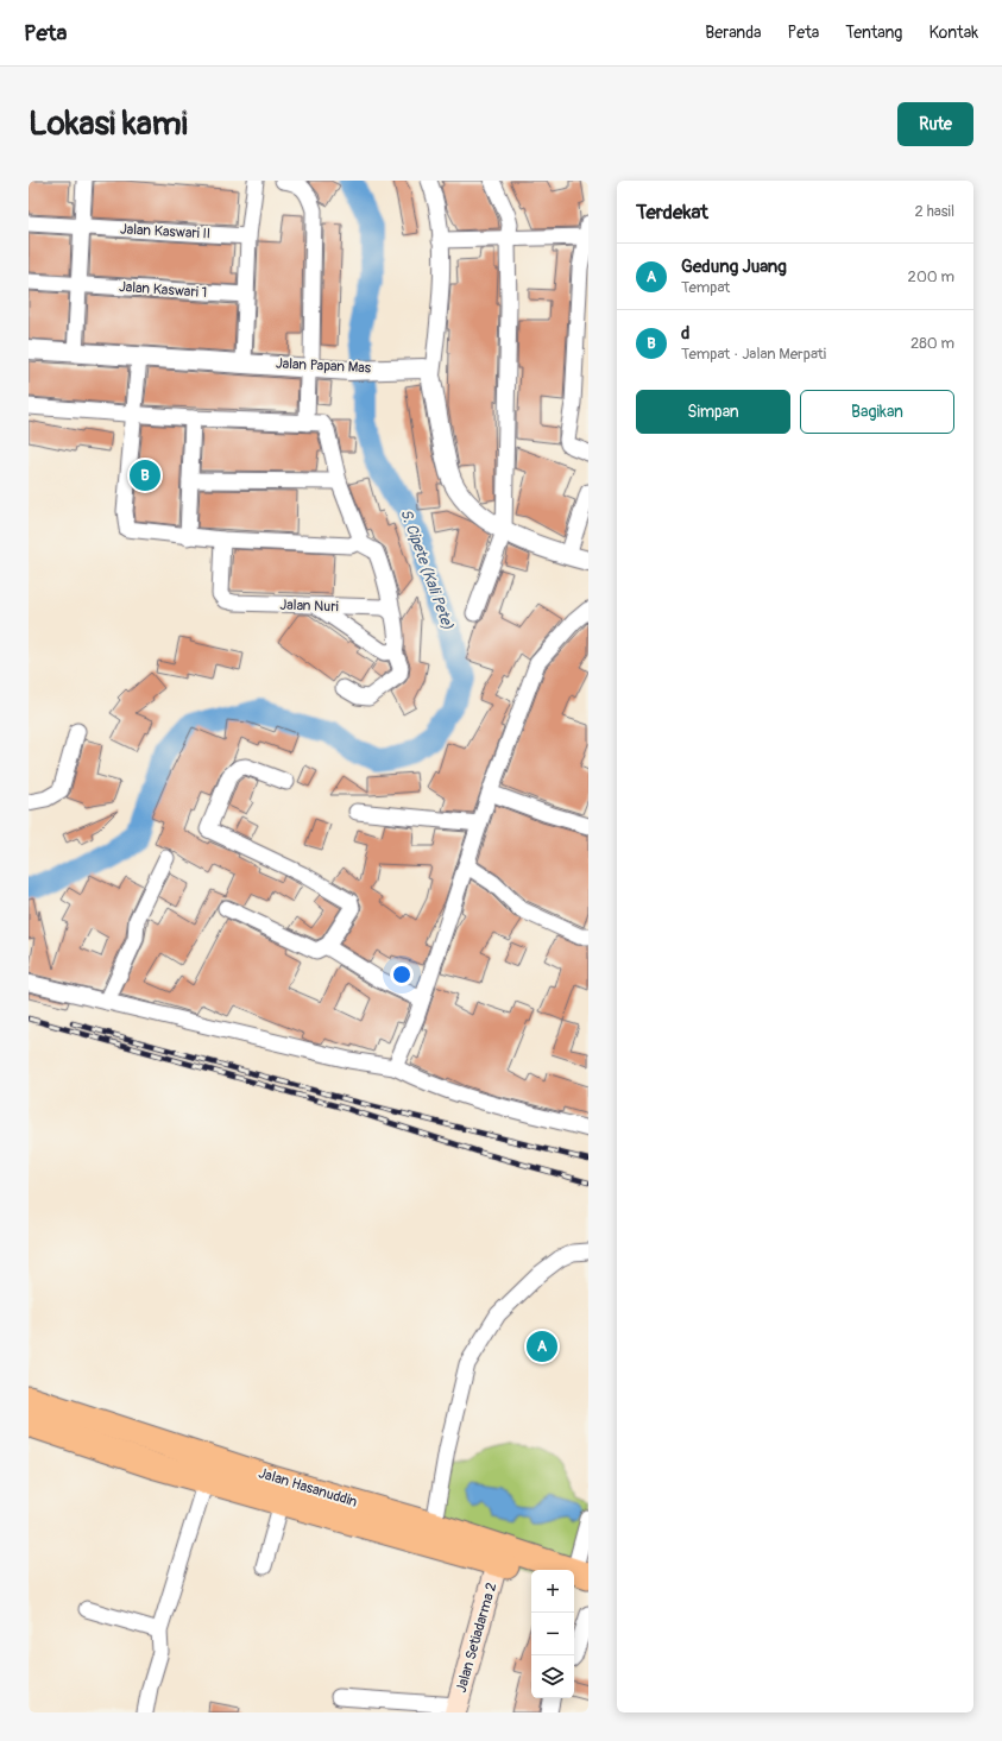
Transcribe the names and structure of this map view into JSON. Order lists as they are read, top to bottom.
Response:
{
  "streets": {
    "highway": ["Jalan Hasanuddin"],
    "main road": ["Jalan Setiadarma 2"],
    "street": [
      "Jalan Kaswari II",
      "Jalan Kaswari 1",
      "Jalan Papan Mas",
      "Jalan Nuri"
    ]
  },
  "crossings": [
    ["Jalan Hasanuddin", "Jalan Setiadarma 2"]
  ],
  "water": ["S. Cipete (Kali Pete)"],
  "page": {
    "header": "Peta",
    "nav": [
      "Beranda",
      "Peta",
      "Tentang",
      "Kontak"
    ],
    "buttons": [
      "Rute",
      ["Simpan", "Bagikan"]
    ],
    "title": "Lokasi kami",
    "heading": ["Terdekat", "2 hasil"],
    "list": [
      {
        "mark": "A",
        "name": "Gedung Juang",
        "note": "Tempat",
        "value": "200 m"
      },
      {
        "mark": "B",
        "name": "d",
        "note": "Tempat · Jalan Merpati",
        "value": "280 m"
      }
    ],
    "pins": ["B", "A"],
    "map_buttons": ["+", "−"]
  }
}
